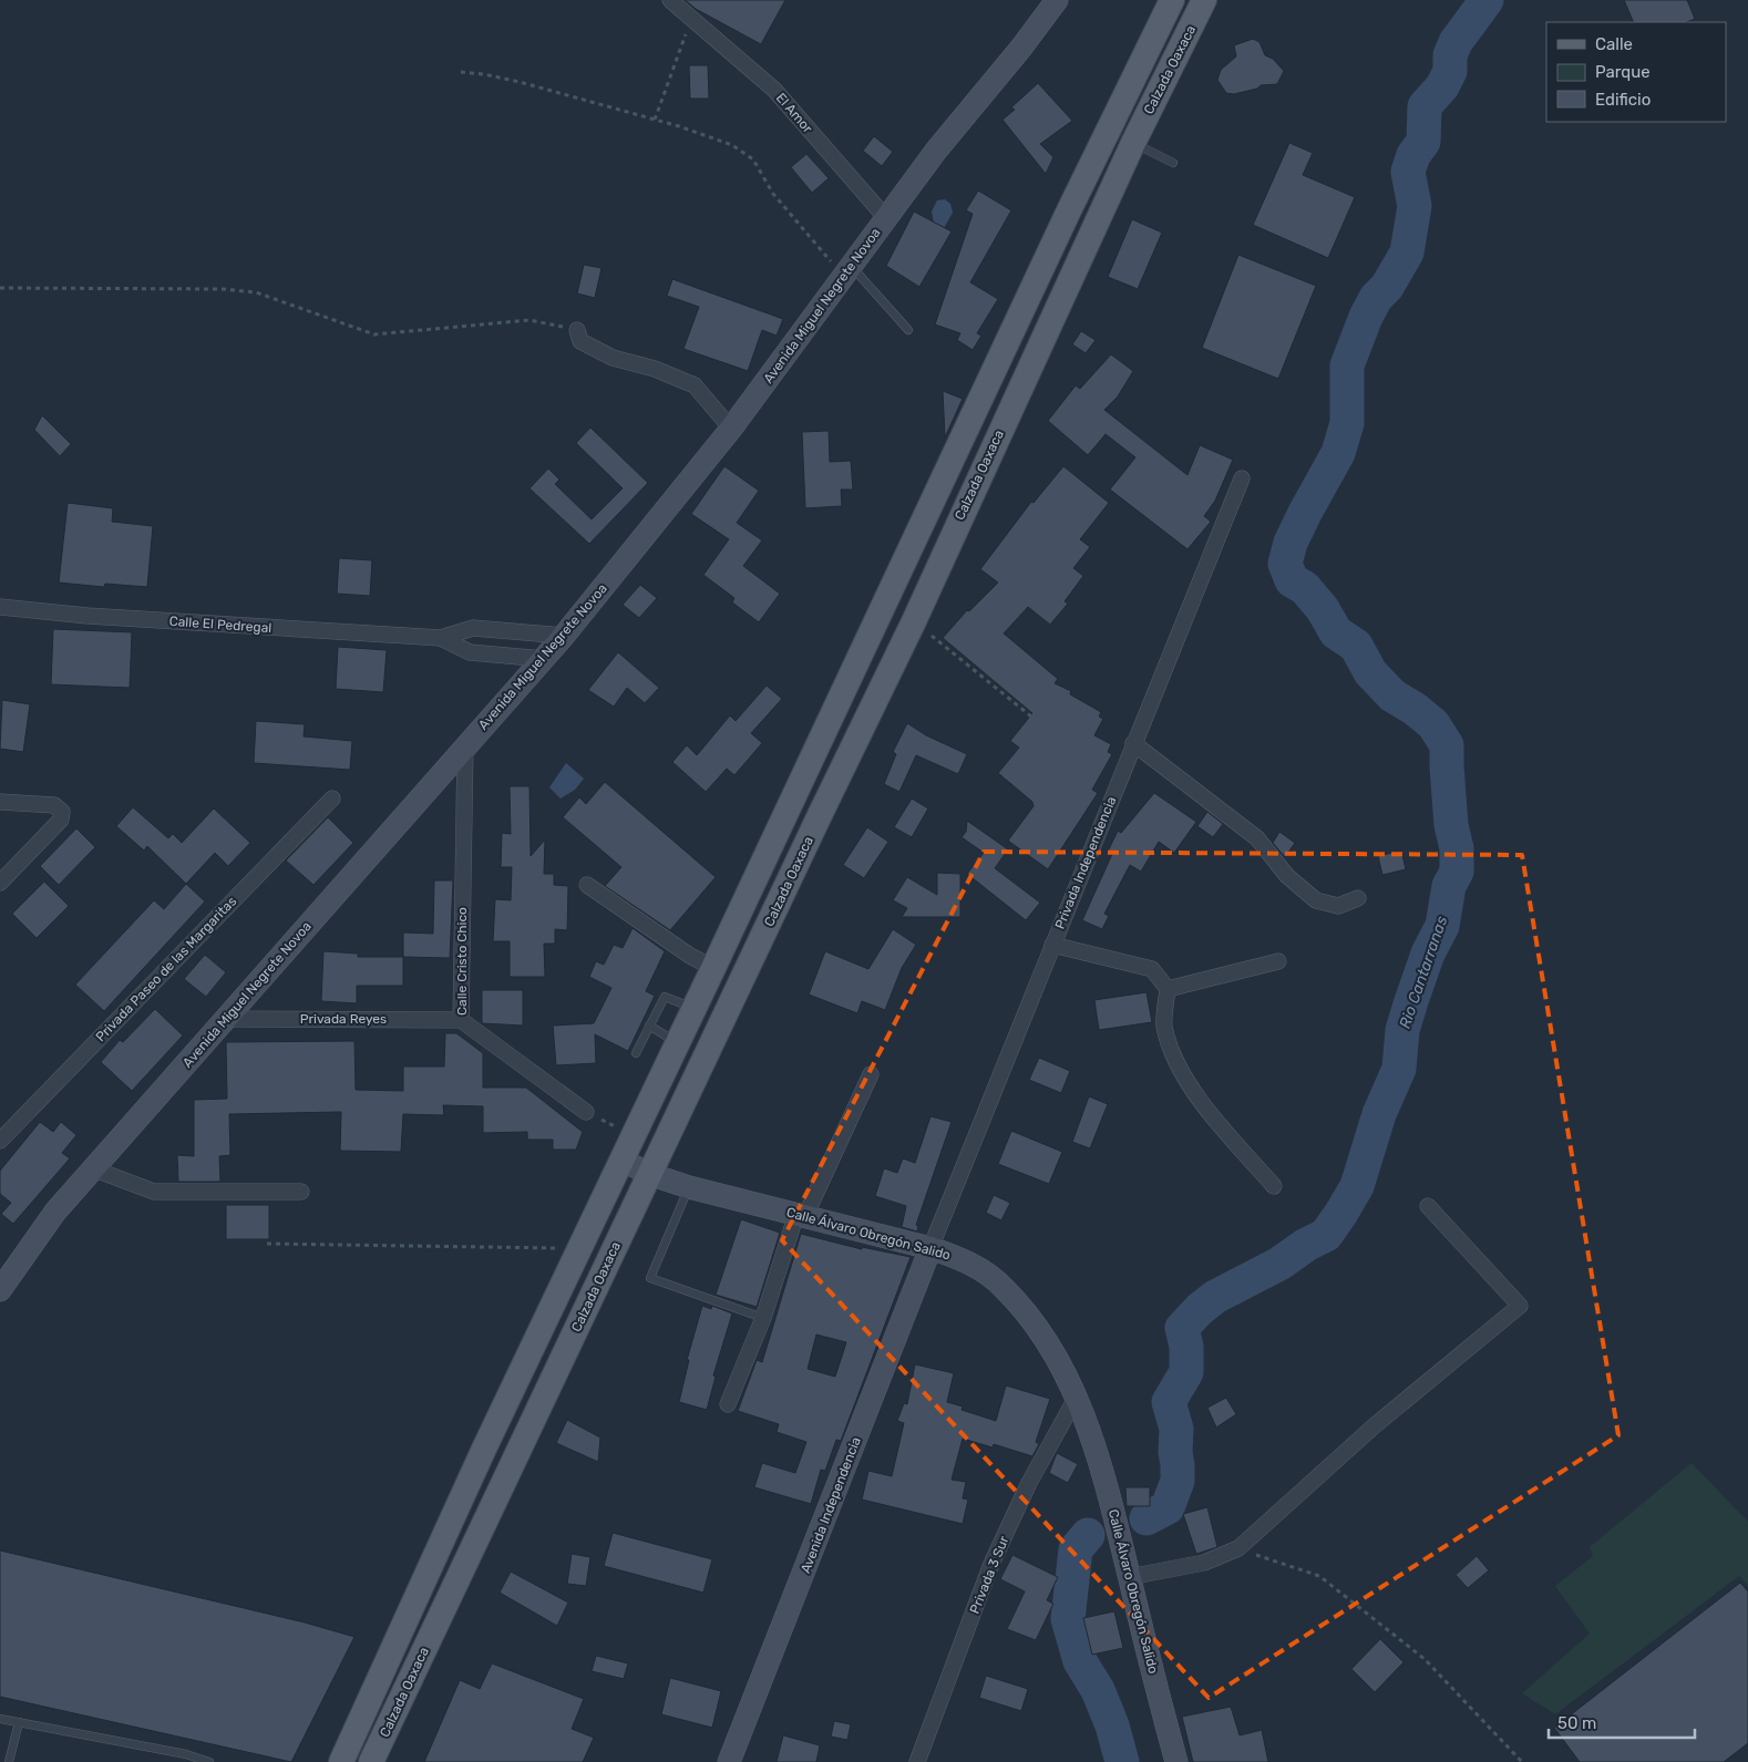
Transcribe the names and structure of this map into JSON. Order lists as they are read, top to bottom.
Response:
{
  "streets": {
    "main road": [
      "Calzada Oaxaca",
      "Avenida Miguel Negrete Novoa",
      "Calle Álvaro Obregón Salido",
      "Avenida Independencia"
    ],
    "street": [
      "El Amor",
      "Calle El Pedregal",
      "Privada Independencia",
      "Calle Cristo Chico",
      "Privada Paseo de las Margaritas",
      "Privada Reyes",
      "Privada 3 Sur"
    ]
  },
  "crossings": [
    ["Calzada Oaxaca", "Calle Álvaro Obregón Salido"],
    ["El Amor", "Avenida Miguel Negrete Novoa"],
    ["Avenida Miguel Negrete Novoa", "Calle El Pedregal"],
    ["Avenida Miguel Negrete Novoa", "Calle Cristo Chico"],
    ["Avenida Miguel Negrete Novoa", "Privada Reyes"],
    ["Privada Independencia", "Calle Álvaro Obregón Salido"],
    ["Privada Independencia", "Avenida Independencia"],
    ["Calle Cristo Chico", "Privada Reyes"],
    ["Calle Álvaro Obregón Salido", "Avenida Independencia"],
    ["Calle Álvaro Obregón Salido", "Privada 3 Sur"]
  ],
  "water": ["Rio Cantarranas"],
  "legend": ["Calle", "Parque", "Edificio"],
  "scale_bar": "50 m"
}
